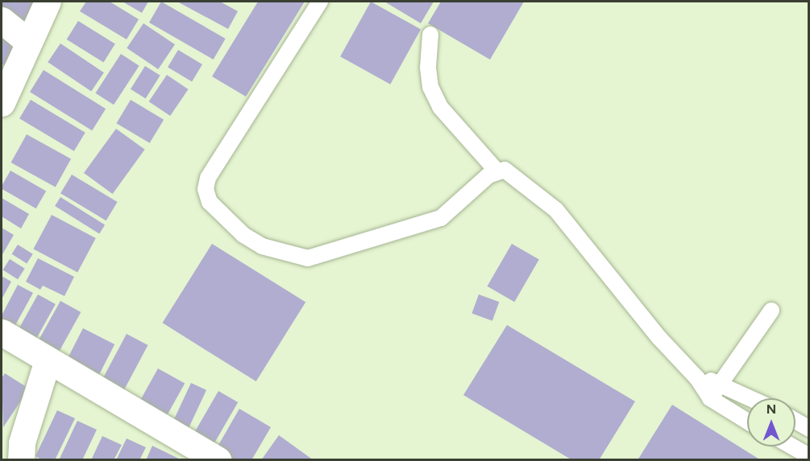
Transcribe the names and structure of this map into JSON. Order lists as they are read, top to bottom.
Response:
{
  "north": "top"
}
